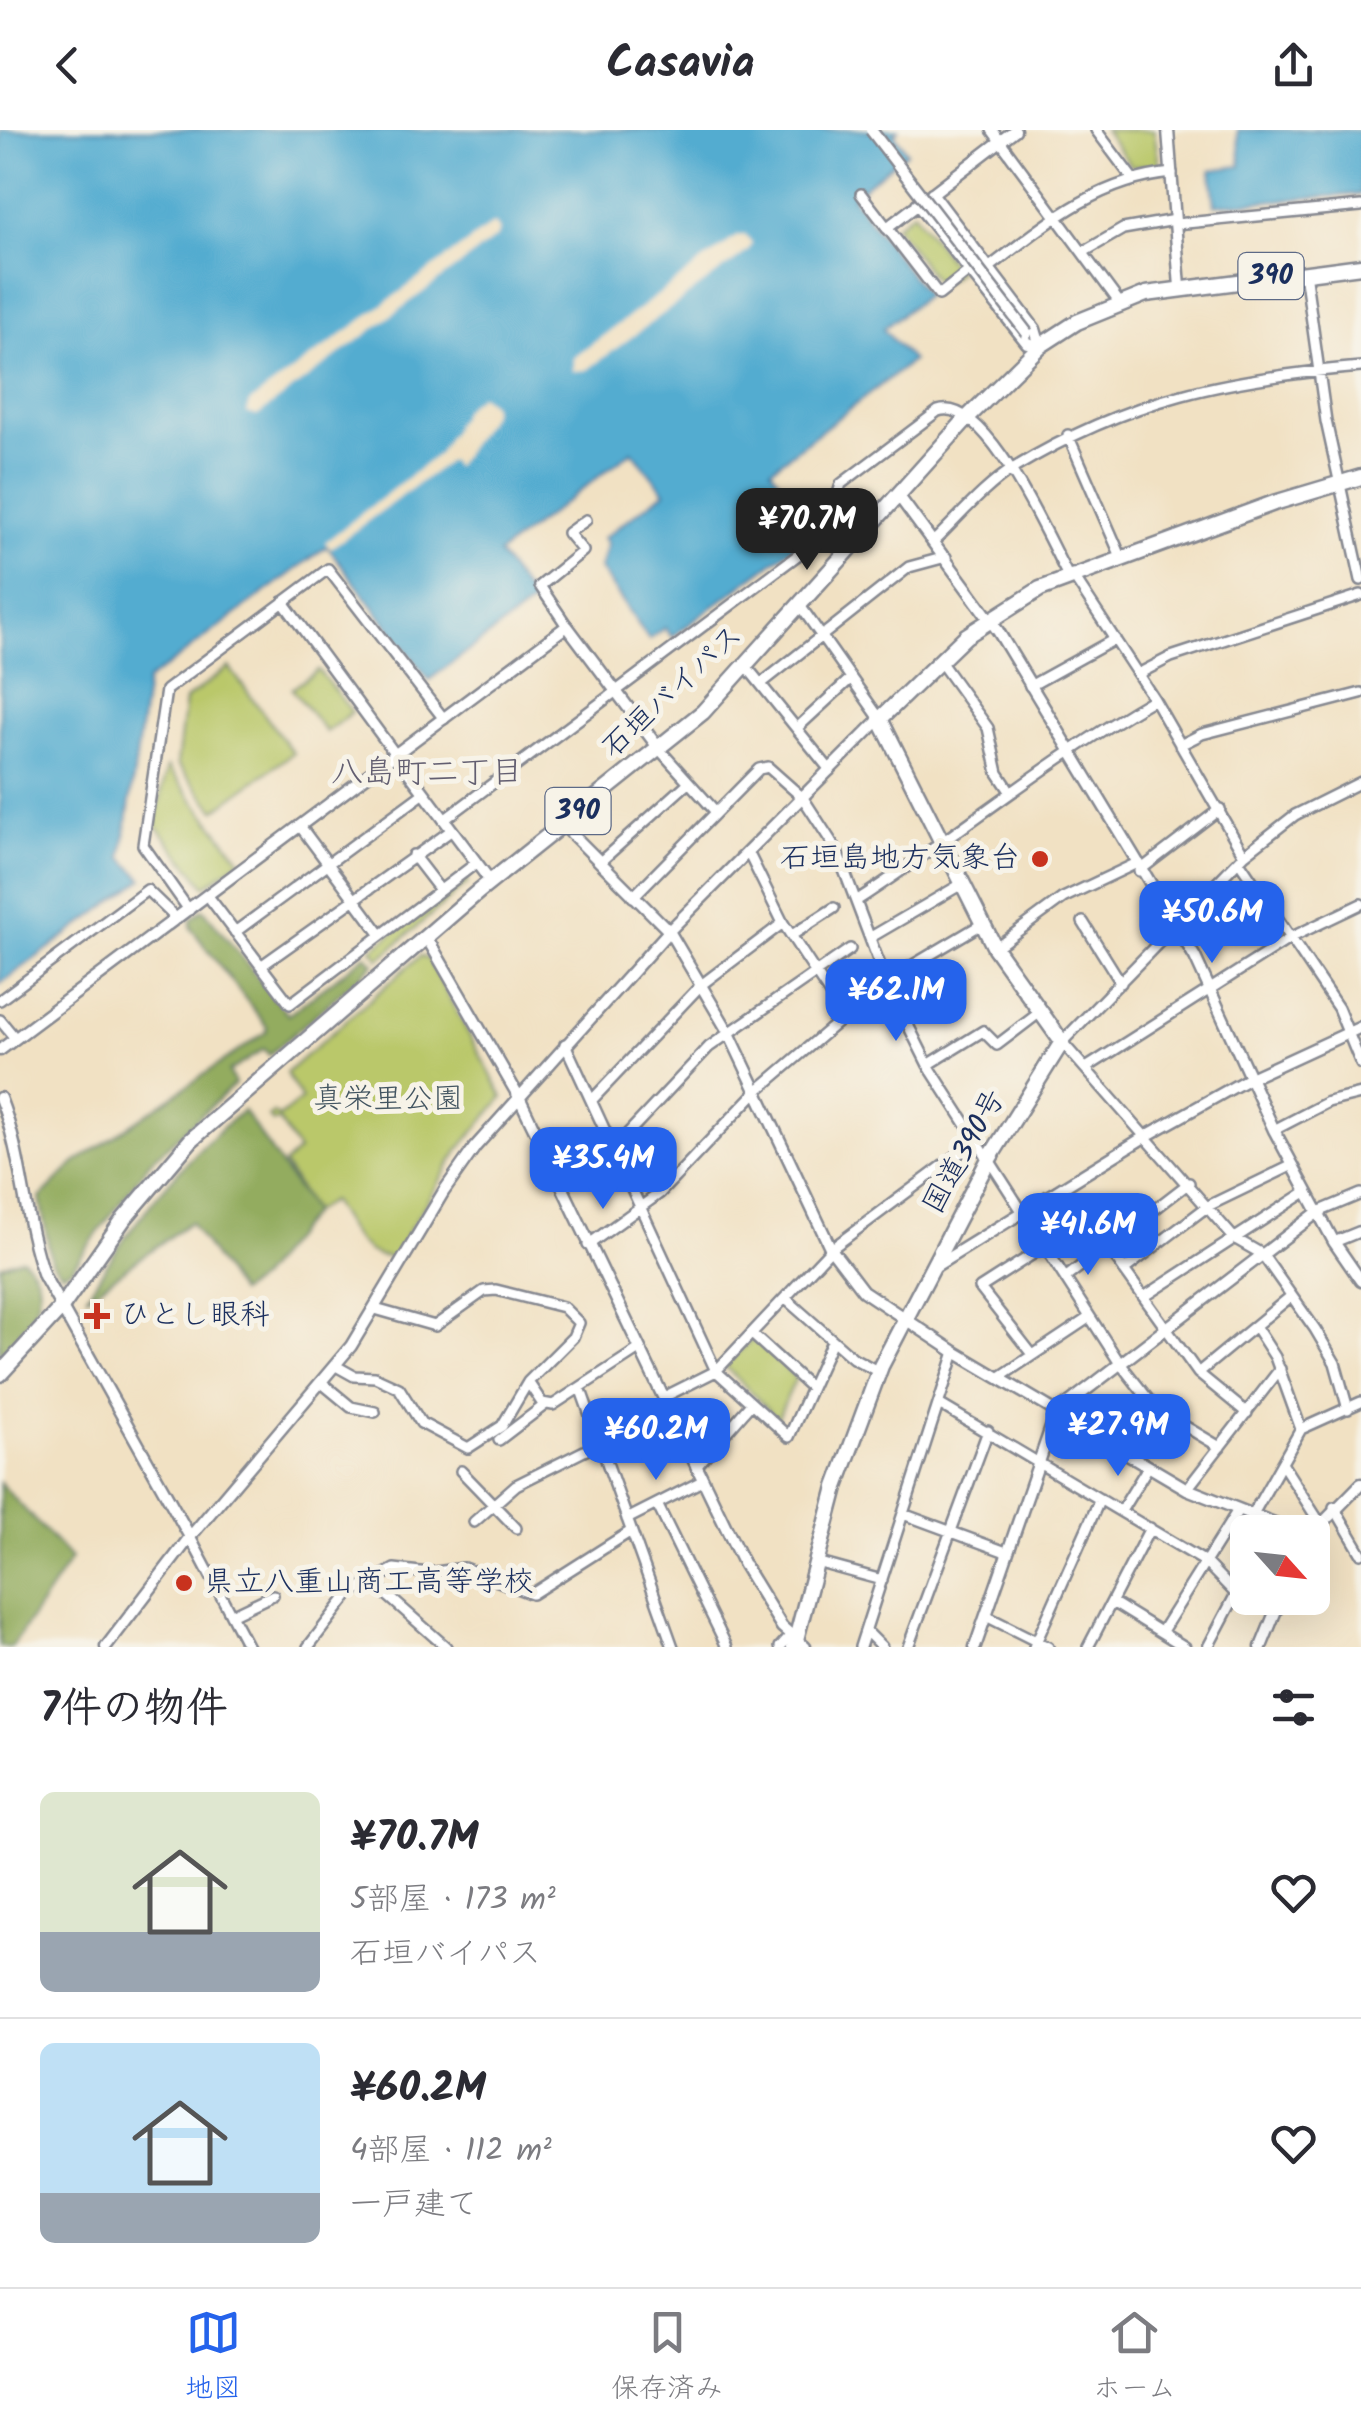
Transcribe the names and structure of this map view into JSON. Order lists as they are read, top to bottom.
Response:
{
  "streets": {
    "highway": ["390", "石垣バイパス", "国道390号"]
  },
  "districts": ["八島町二丁目"],
  "parks": ["真栄里公園"],
  "places": {
    "other": ["石垣島地方気象台", "県立八重山商工高等学校"],
    "health": ["ひとし眼科"]
  },
  "north": "bottom right",
  "page": {
    "header": "Casavia",
    "price": [
      "¥70.7M",
      "¥50.6M",
      "¥62.1M",
      "¥35.4M",
      "¥41.6M",
      "¥27.9M",
      "¥60.2M"
    ],
    "heading": "7件の物件",
    "list": [
      {
        "name": "¥70.7M",
        "note": "5部屋 · 173 m² · 石垣バイパス"
      },
      {
        "name": "¥60.2M",
        "note": "4部屋 · 112 m² · 一戸建て"
      }
    ],
    "tabs": ["地図", "保存済み", "ホーム"]
  }
}
